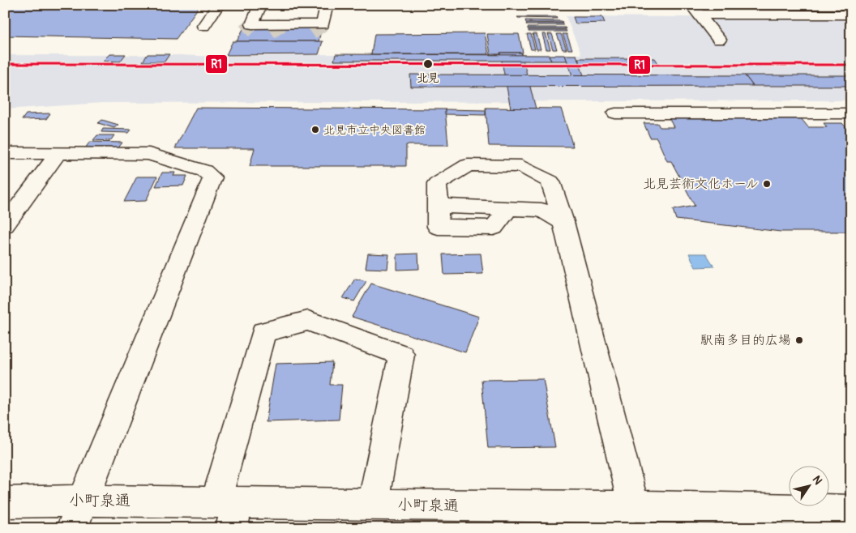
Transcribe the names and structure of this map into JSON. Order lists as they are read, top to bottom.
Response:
{
  "streets": {
    "street": ["小町泉通"]
  },
  "places": [
    "北見",
    "北見市立中央図書館",
    "北見芸術文化ホール",
    "駅南多目的広場"
  ],
  "lines": ["transit line R1"],
  "north": "top right"
}
